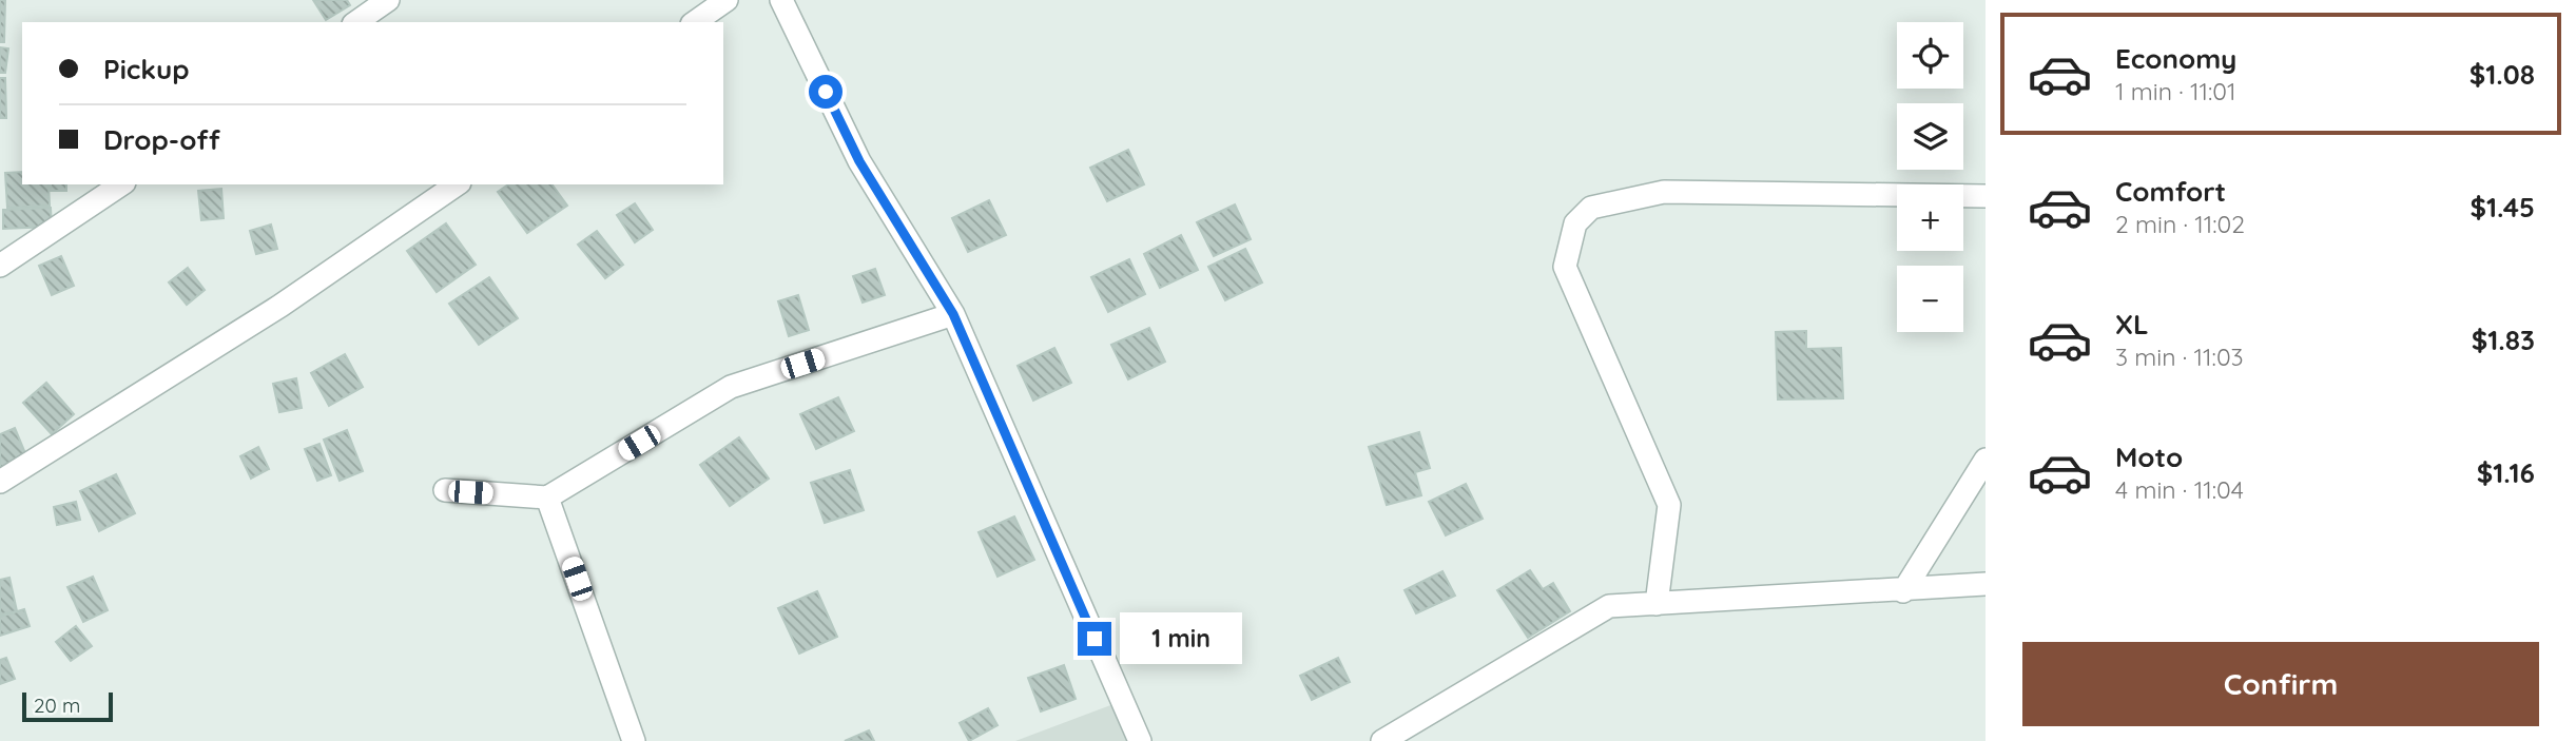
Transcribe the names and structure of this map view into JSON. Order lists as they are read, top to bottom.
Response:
{
  "scale_bar": "20 m",
  "page": {
    "list": [
      {
        "name": "Economy",
        "note": "1 min · 11:01",
        "value": "$1.08"
      },
      {
        "name": "Comfort",
        "note": "2 min · 11:02",
        "value": "$1.45"
      },
      {
        "name": "XL",
        "note": "3 min · 11:03",
        "value": "$1.83"
      },
      {
        "name": "Moto",
        "note": "4 min · 11:04",
        "value": "$1.16"
      }
    ],
    "map_buttons": ["+", "−"],
    "banner": ["Pickup", "Drop-off"],
    "bubble": "1 min",
    "buttons": "Confirm",
    "scale": "20 m"
  }
}
